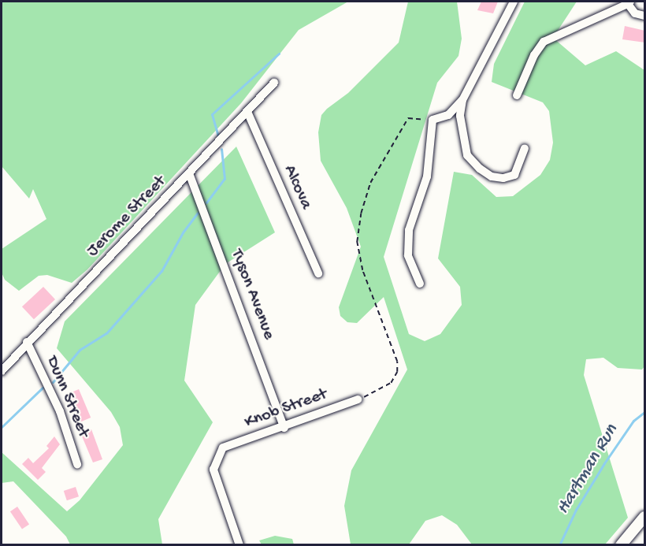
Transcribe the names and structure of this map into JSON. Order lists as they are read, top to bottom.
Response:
{
  "streets": {
    "street": [
      "Alcova",
      "Jerome Street",
      "Tyson Avenue",
      "Dunn Street",
      "Knob Street"
    ]
  },
  "crossings": [
    ["Alcova", "Jerome Street"],
    ["Jerome Street", "Tyson Avenue"],
    ["Jerome Street", "Dunn Street"],
    ["Tyson Avenue", "Knob Street"]
  ],
  "water": ["Hartman Run"]
}
